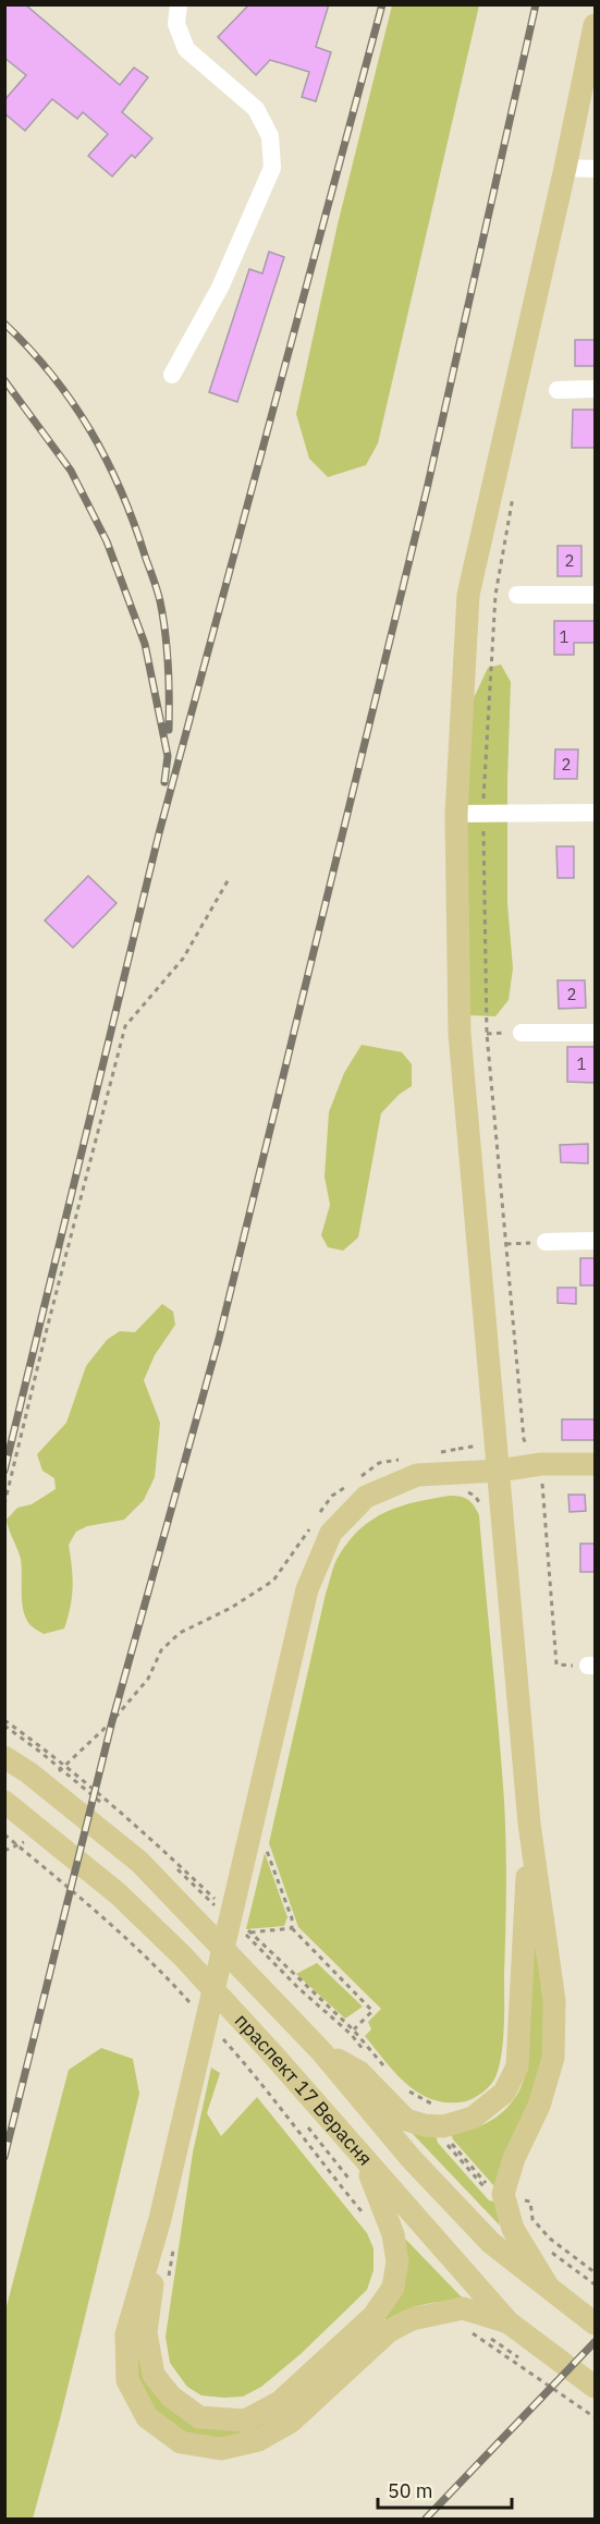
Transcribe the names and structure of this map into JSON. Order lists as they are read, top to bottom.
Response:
{
  "streets": {
    "main road": ["праспект 17 Верасня"]
  },
  "house_numbers": [
    "2",
    "1",
    "2",
    "2",
    "1"
  ],
  "scale_bar": "50 m"
}
